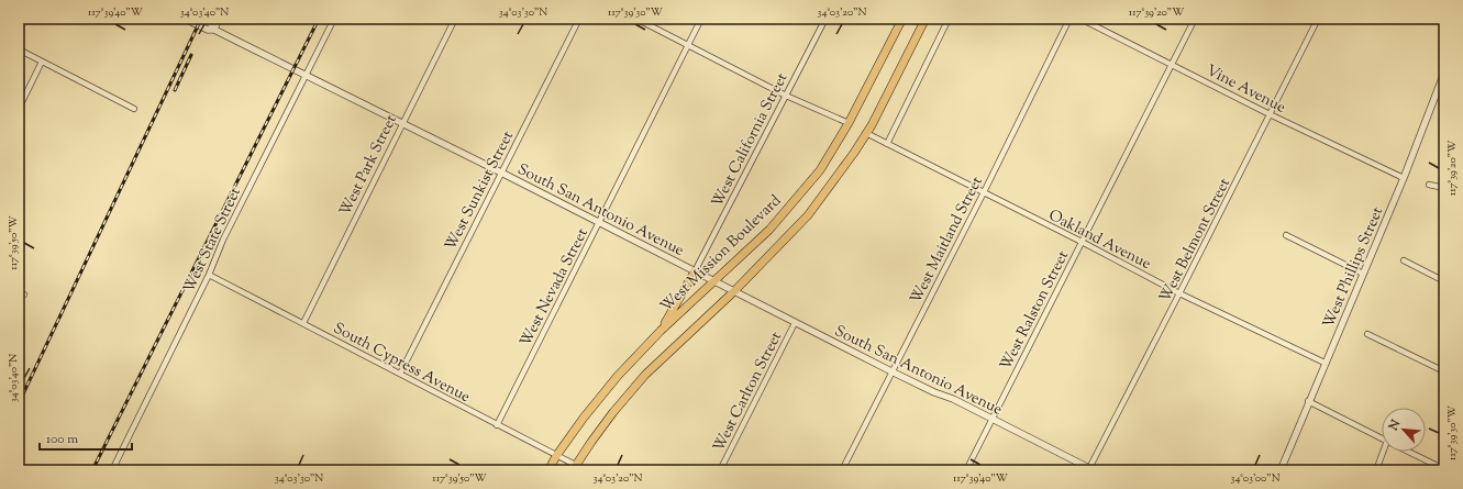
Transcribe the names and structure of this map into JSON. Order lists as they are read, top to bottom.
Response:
{
  "streets": {
    "main road": ["West Mission Boulevard"],
    "street": [
      "Vine Avenue",
      "West California Street",
      "West Park Street",
      "West Sunkist Street",
      "South San Antonio Avenue",
      "Oakland Avenue",
      "West State Street",
      "West Maitland Street",
      "West Belmont Street",
      "West Phillips Street",
      "West Nevada Street",
      "West Ralston Street",
      "South Cypress Avenue",
      "West Carlton Street"
    ]
  },
  "crossings": [
    ["Vine Avenue", "West Belmont Street"],
    ["Vine Avenue", "West Phillips Street"],
    ["Vine Avenue", "West Ralston Street"],
    ["West California Street", "South San Antonio Avenue"],
    ["West Park Street", "South San Antonio Avenue"],
    ["West Park Street", "South Cypress Avenue"],
    ["West Sunkist Street", "South San Antonio Avenue"],
    ["West Sunkist Street", "South Cypress Avenue"],
    ["South San Antonio Avenue", "West State Street"],
    ["South San Antonio Avenue", "West Maitland Street"],
    ["South San Antonio Avenue", "West Belmont Street"],
    ["South San Antonio Avenue", "West Mission Boulevard"],
    ["South San Antonio Avenue", "West Nevada Street"],
    ["South San Antonio Avenue", "West Ralston Street"],
    ["South San Antonio Avenue", "West Carlton Street"],
    ["Oakland Avenue", "West Maitland Street"],
    ["Oakland Avenue", "West Belmont Street"],
    ["Oakland Avenue", "West Phillips Street"],
    ["Oakland Avenue", "West Ralston Street"],
    ["West State Street", "South Cypress Avenue"],
    ["West Mission Boulevard", "South Cypress Avenue"],
    ["West Nevada Street", "South Cypress Avenue"]
  ],
  "scale_bar": "100 m",
  "north": "top left",
  "coordinates": [
    "117°39'40\"W",
    "34°03'40\"N",
    "34°03'30\"N",
    "117°39'30\"W",
    "34°03'20\"N",
    "117°39'20\"W",
    "117°39'50\"W",
    "34°03'00\"N"
  ]
}
